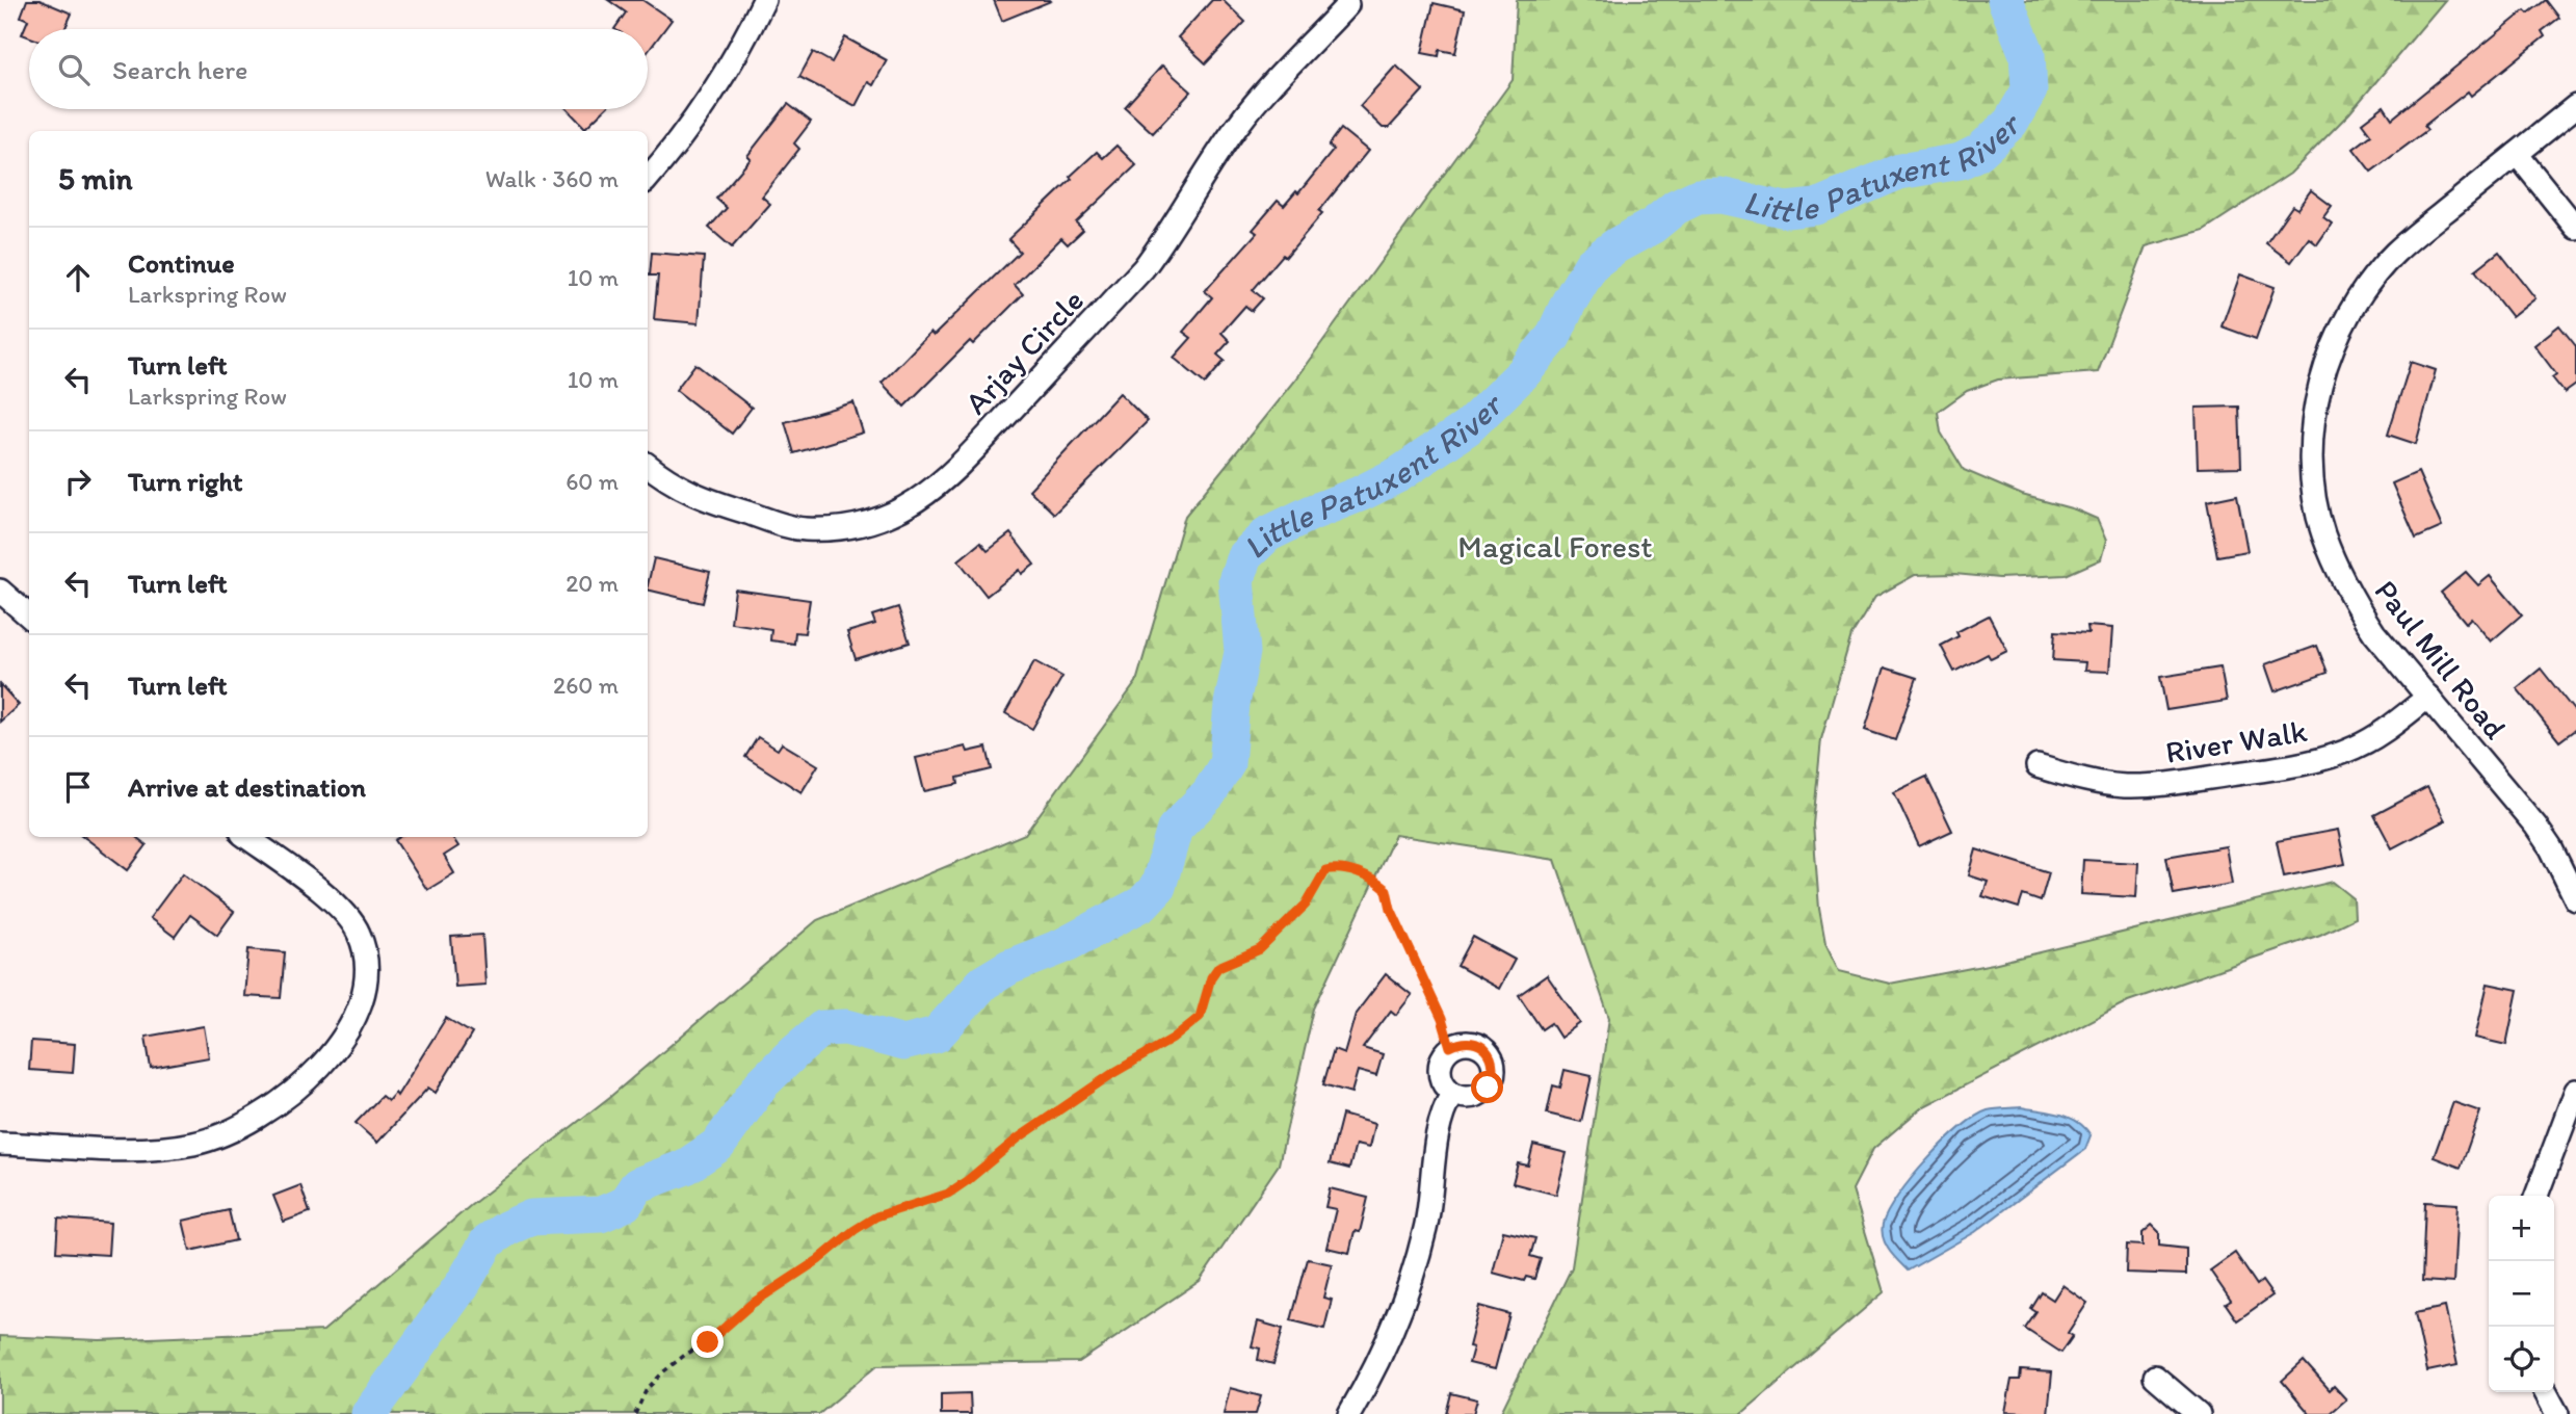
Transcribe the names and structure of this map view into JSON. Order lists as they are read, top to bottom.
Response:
{
  "streets": {
    "street": ["Arjay Circle", "Paul Mill Road", "River Walk"]
  },
  "crossings": [
    ["Paul Mill Road", "River Walk"]
  ],
  "water": ["Little Patuxent River"],
  "parks": ["Magical Forest"],
  "page": {
    "search": "Search here",
    "heading": ["5 min", "Walk · 360 m"],
    "list": [
      ["Continue", "Larkspring Row", "10 m"],
      ["Turn left", "Larkspring Row", "10 m"],
      ["Turn right", "60 m"],
      ["Turn left", "20 m"],
      ["Turn left", "260 m"],
      "Arrive at destination"
    ],
    "map_buttons": ["+", "−"]
  }
}
